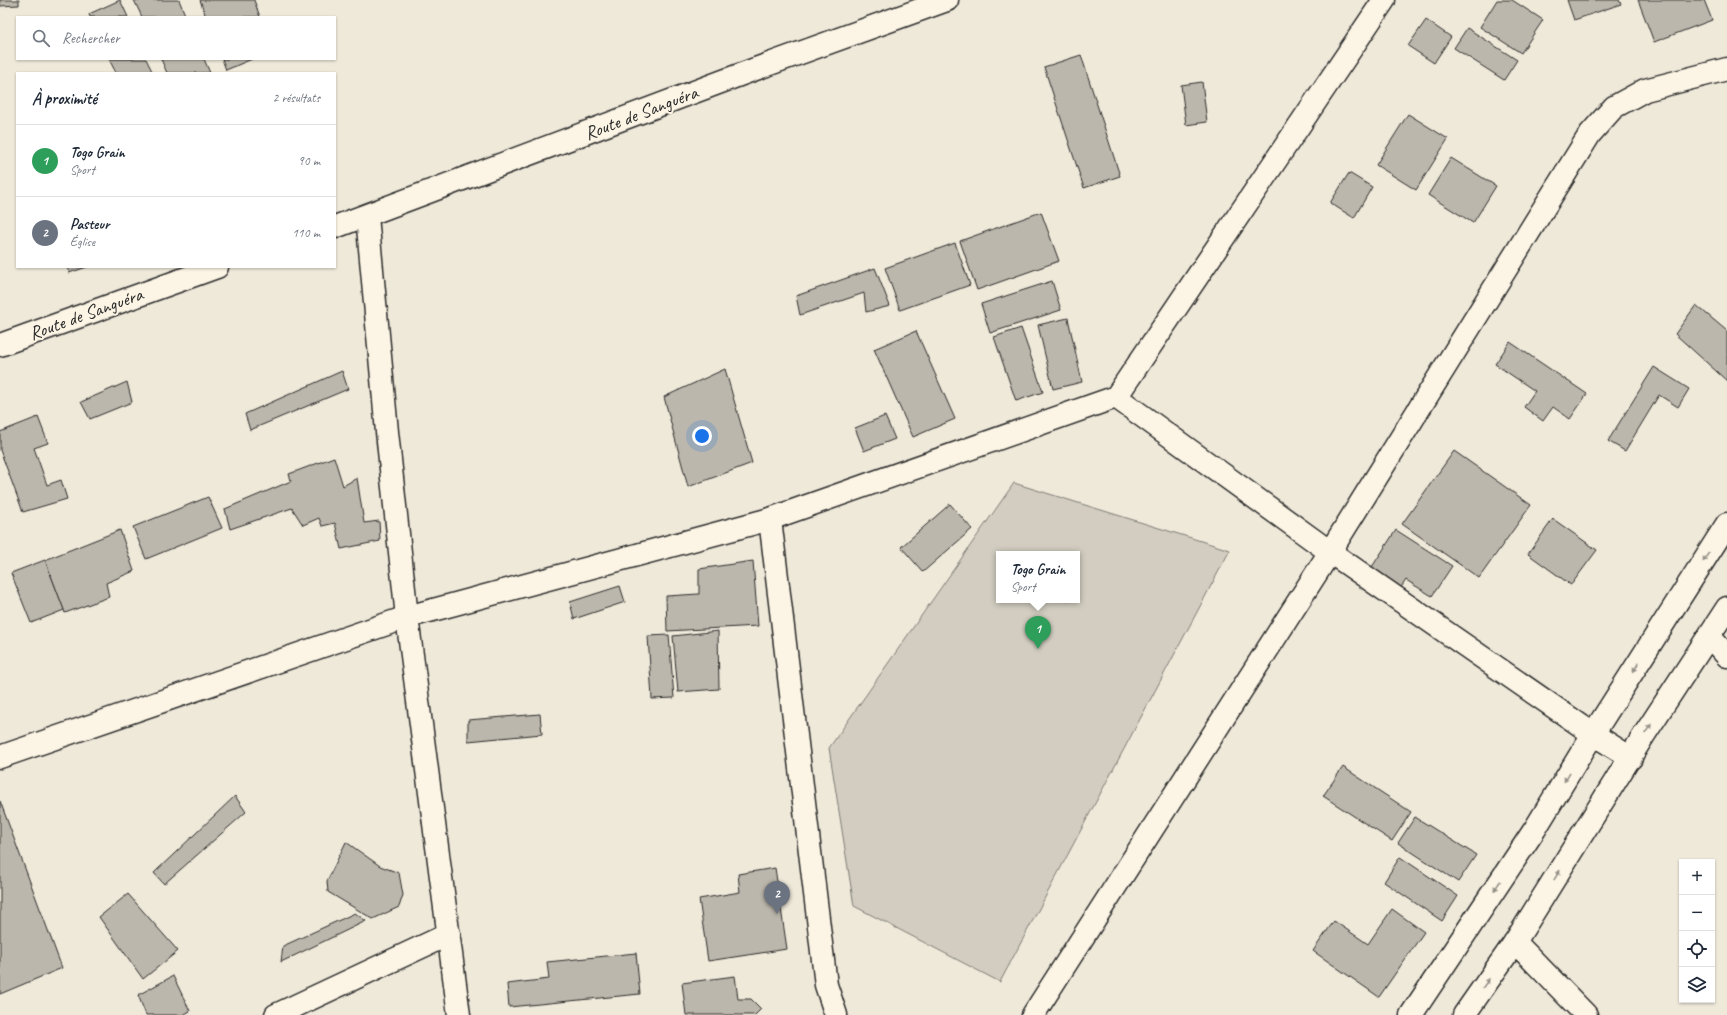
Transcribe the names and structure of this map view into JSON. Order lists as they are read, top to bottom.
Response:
{
  "streets": {
    "street": ["Route de Sanguéra"]
  },
  "page": {
    "search": "Rechercher",
    "heading": ["À proximité", "2 résultats"],
    "list": [
      {
        "mark": "1",
        "name": "Togo Grain",
        "note": "Sport",
        "value": "90 m"
      },
      {
        "mark": "2",
        "name": "Pasteur",
        "note": "Église",
        "value": "110 m"
      }
    ],
    "popup": ["Togo Grain", "Sport"],
    "pins": ["1", "2"],
    "map_buttons": ["+", "−"]
  }
}
